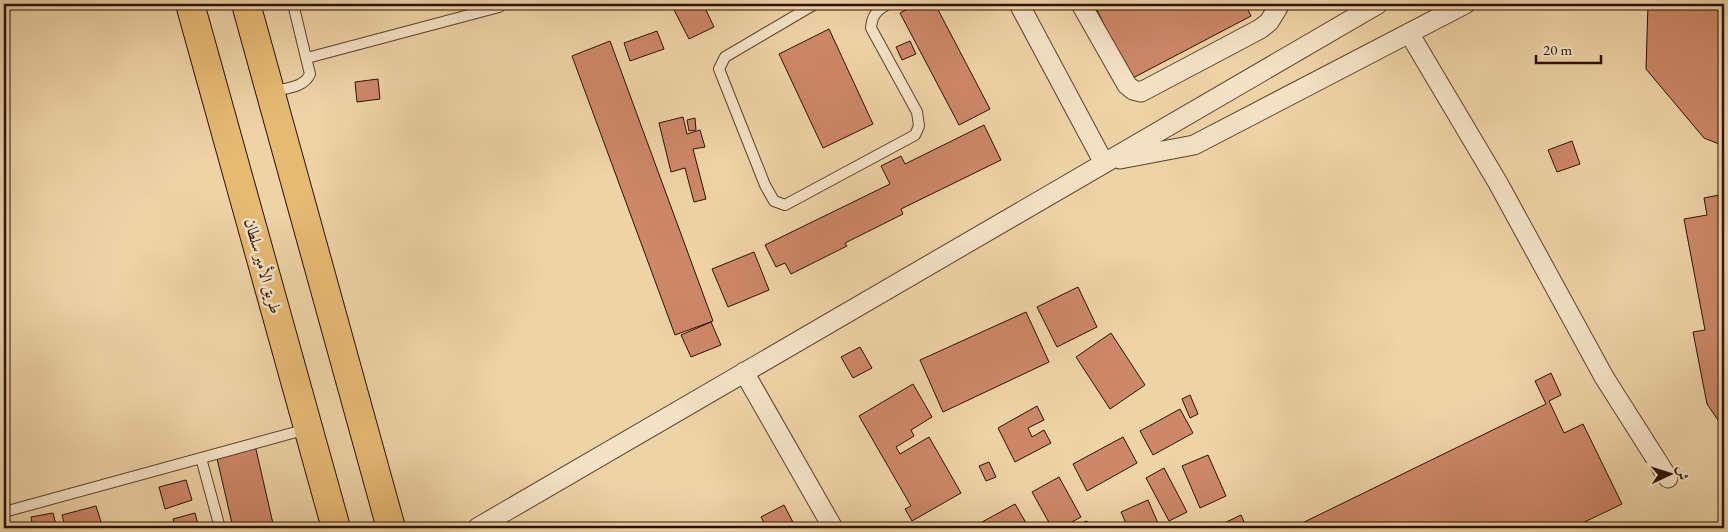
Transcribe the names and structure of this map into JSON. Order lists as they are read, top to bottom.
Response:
{
  "streets": {
    "main road": ["طريق الأمير سلطان"]
  },
  "scale_bar": "20 m",
  "north": "right"
}
